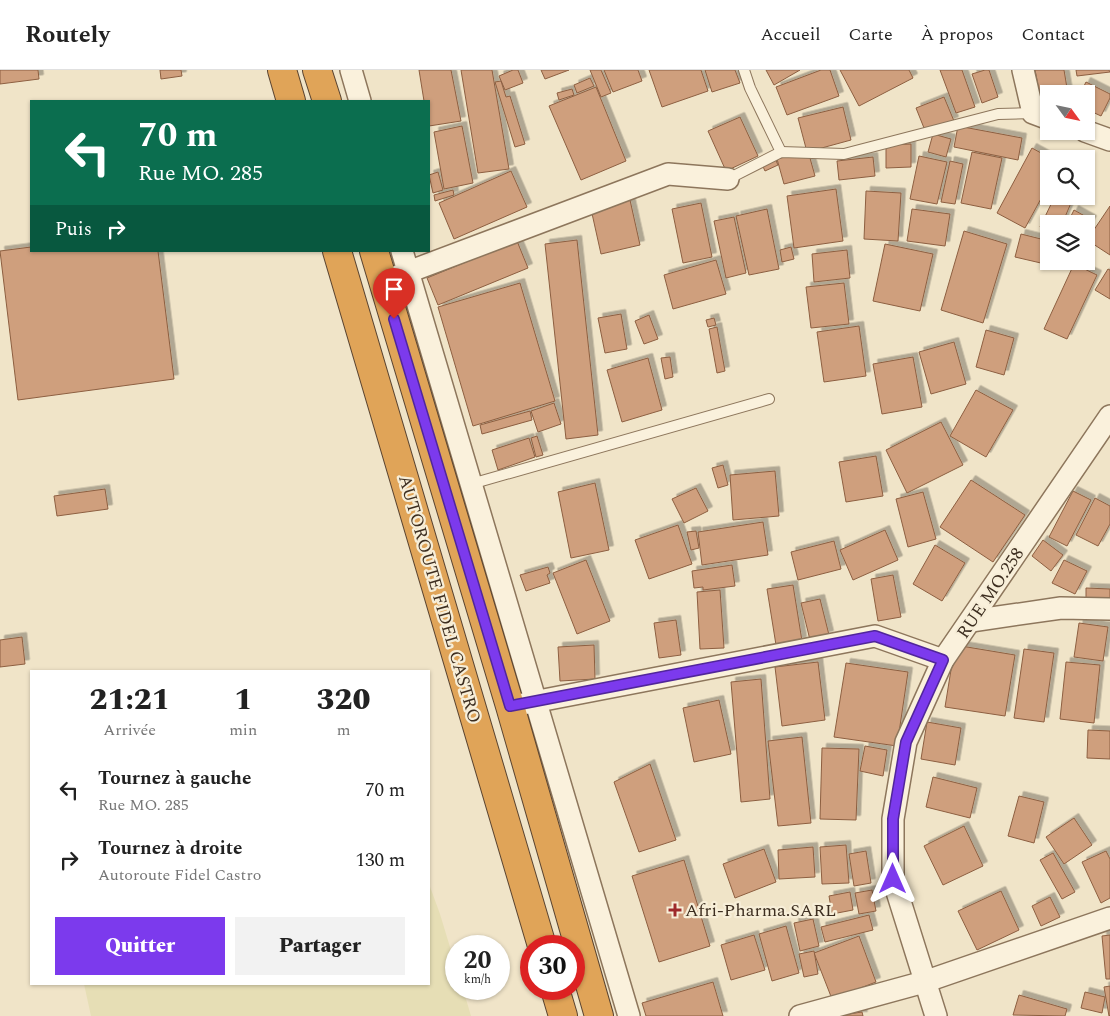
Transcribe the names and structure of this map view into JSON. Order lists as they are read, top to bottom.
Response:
{
  "streets": {
    "highway": ["AUTOROUTE FIDEL CASTRO"],
    "street": ["RUE MO.258"]
  },
  "places": {
    "health": ["Afri-Pharma.SARL"]
  },
  "north": "bottom right",
  "page": {
    "header": "Routely",
    "nav": [
      "Accueil",
      "Carte",
      "À propos",
      "Contact"
    ],
    "turn": ["70 m", "Rue MO. 285"],
    "then": "Puis",
    "eta": [
      "21:21",
      "Arrivée",
      "1",
      "min",
      "320",
      "m"
    ],
    "list": [
      {
        "name": "Tournez à gauche",
        "note": "Rue MO. 285",
        "value": "70 m"
      },
      {
        "name": "Tournez à droite",
        "note": "Autoroute Fidel Castro",
        "value": "130 m"
      }
    ],
    "buttons": ["Quitter", "Partager"],
    "speed": "20 km/h",
    "limit": "30"
  }
}
